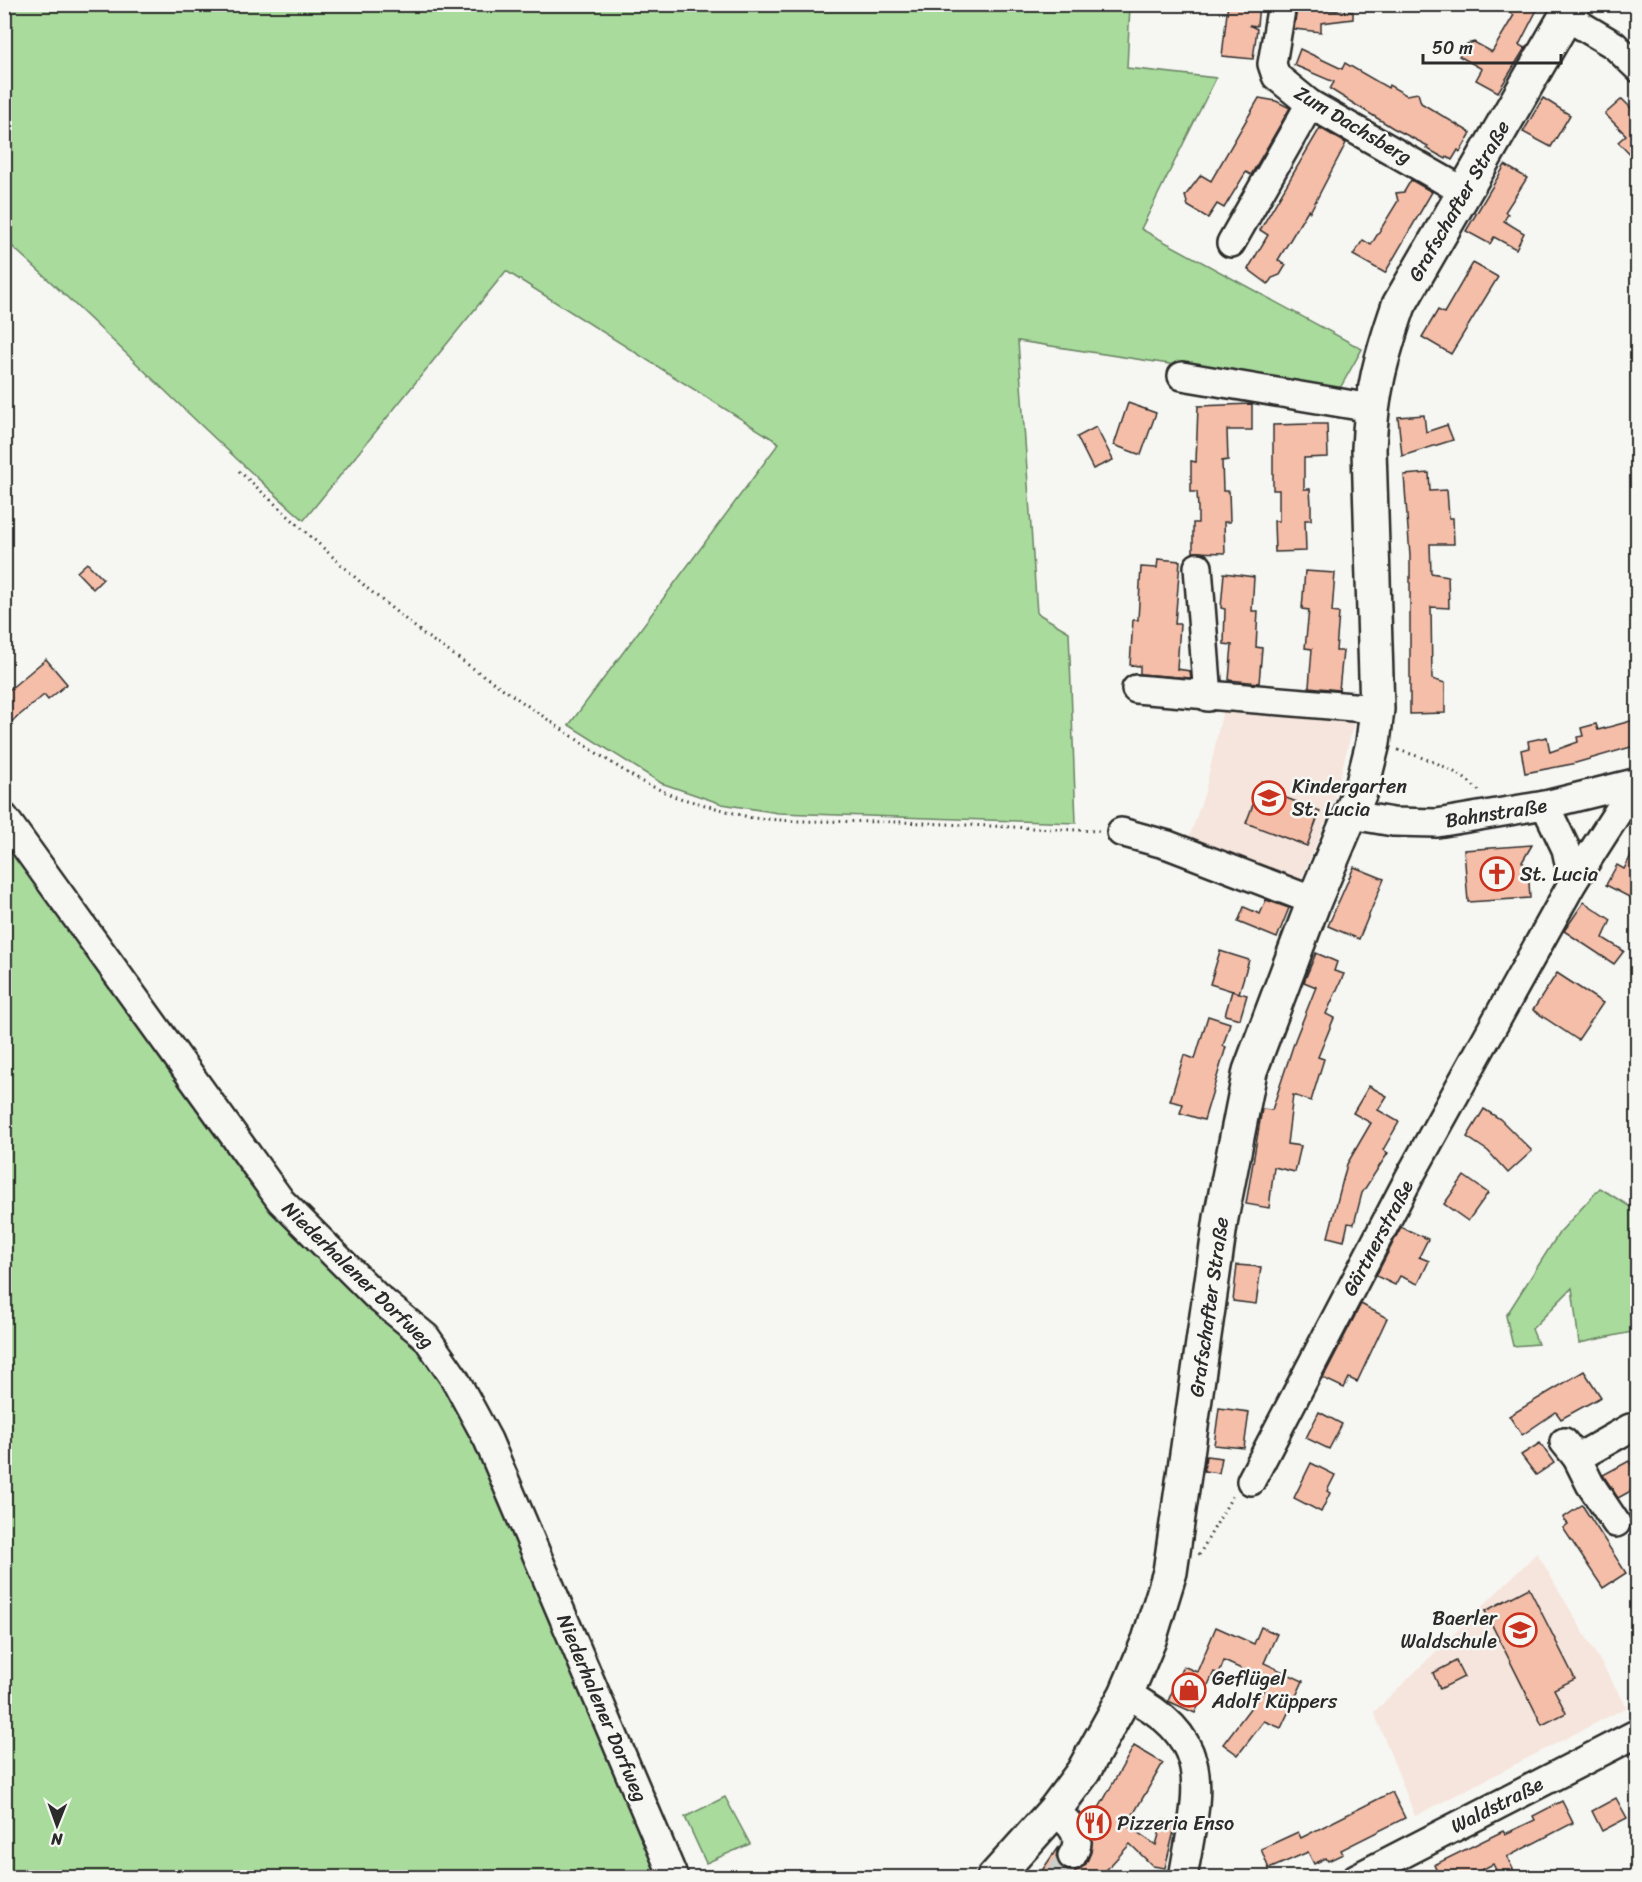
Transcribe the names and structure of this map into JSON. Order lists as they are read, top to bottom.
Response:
{
  "streets": {
    "main road": ["Grafschafter Straße"],
    "street": [
      "Zum Dachsberg",
      "Bahnstraße",
      "Gärtnerstraße",
      "Niederhalener Dorfweg",
      "Waldstraße"
    ]
  },
  "crossings": [
    ["Zum Dachsberg", "Grafschafter Straße"],
    ["Grafschafter Straße", "Bahnstraße"],
    ["Bahnstraße", "Gärtnerstraße"]
  ],
  "places": {
    "school or university": ["Kindergarten St. Lucia", "Baerler Waldschule"],
    "church": ["St. Lucia"],
    "shop": ["Geflügel Adolf Küppers"],
    "restaurant": ["Pizzeria Enso"]
  },
  "scale_bar": "50 m",
  "north": "bottom"
}
